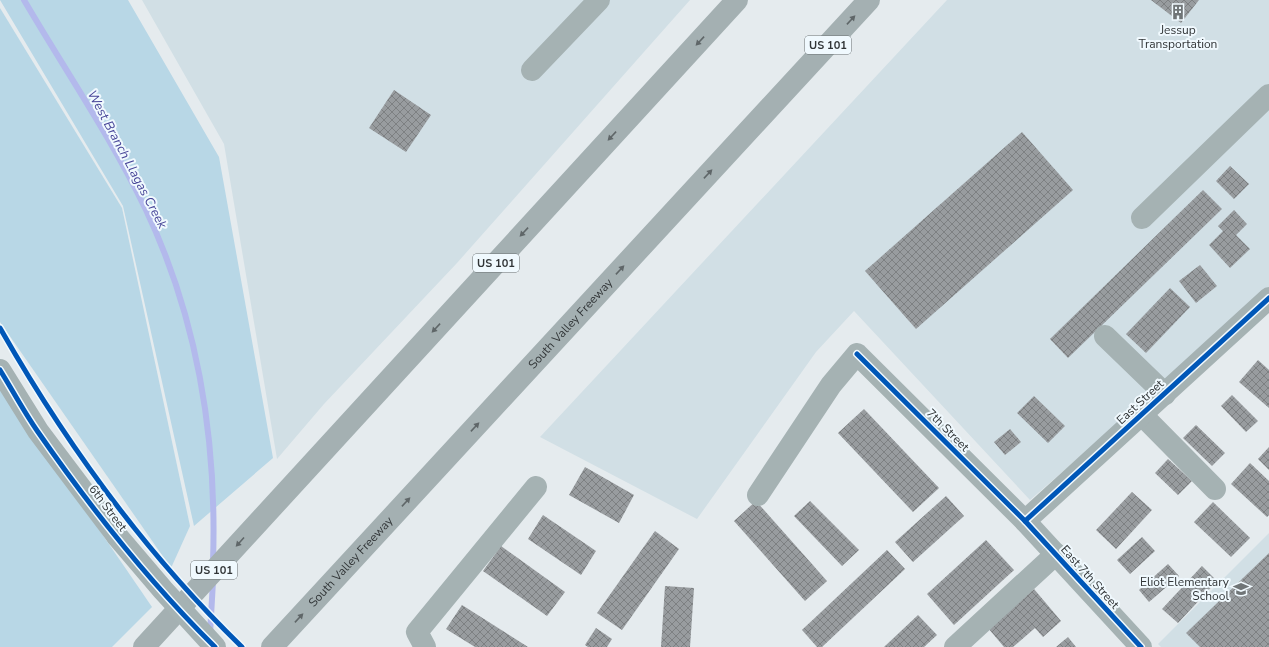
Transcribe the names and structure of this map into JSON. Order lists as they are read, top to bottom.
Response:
{
  "streets": {
    "highway": ["US 101", "South Valley Freeway"],
    "street": [
      "East Street",
      "7th Street",
      "6th Street",
      "East 7th Street"
    ]
  },
  "crossings": [
    ["East Street", "7th Street"],
    ["East Street", "East 7th Street"],
    ["7th Street", "East 7th Street"]
  ],
  "water": ["West Branch Llagas Creek"],
  "places": {
    "building": ["Jessup Transportation"],
    "school or university": ["Eliot Elementary School"]
  }
}
